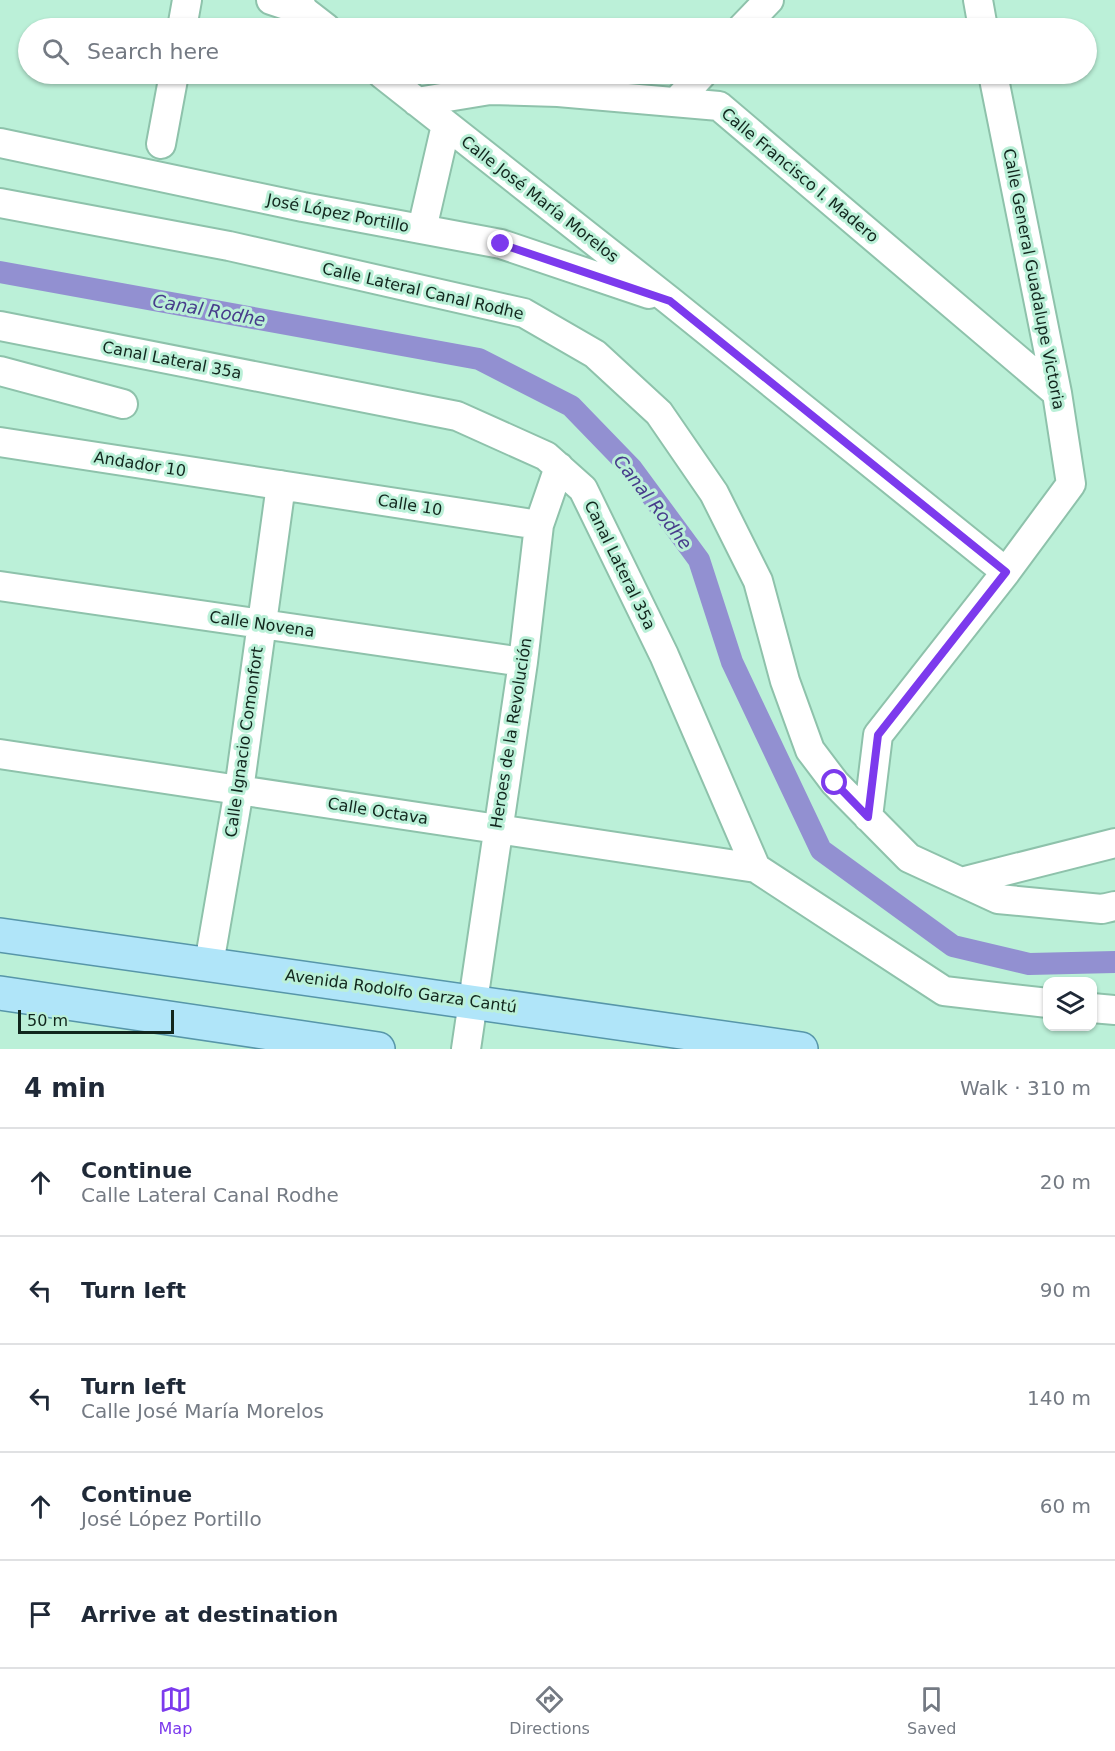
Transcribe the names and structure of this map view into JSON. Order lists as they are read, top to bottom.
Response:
{
  "streets": {
    "main road": ["Avenida Rodolfo Garza Cantú"],
    "street": [
      "Calle Francisco I. Madero",
      "Calle José María Morelos",
      "José López Portillo",
      "Calle General Guadalupe Victoria",
      "Calle Lateral Canal Rodhe",
      "Canal Lateral 35a",
      "Andador 10",
      "Calle 10",
      "Calle Novena",
      "Heroes de la Revolución",
      "Calle Ignacio Comonfort",
      "Calle Octava"
    ]
  },
  "crossings": [
    ["Calle Francisco I. Madero", "Calle José María Morelos"],
    ["Calle Francisco I. Madero", "Calle General Guadalupe Victoria"],
    ["Calle José María Morelos", "José López Portillo"],
    ["Calle José María Morelos", "Calle General Guadalupe Victoria"],
    ["Canal Lateral 35a", "Heroes de la Revolución"],
    ["Canal Lateral 35a", "Calle Octava"],
    ["Andador 10", "Calle 10"],
    ["Andador 10", "Calle Ignacio Comonfort"],
    ["Calle 10", "Heroes de la Revolución"],
    ["Calle 10", "Calle Ignacio Comonfort"],
    ["Calle Novena", "Heroes de la Revolución"],
    ["Calle Novena", "Calle Ignacio Comonfort"],
    ["Heroes de la Revolución", "Calle Octava"],
    ["Heroes de la Revolución", "Avenida Rodolfo Garza Cantú"],
    ["Calle Ignacio Comonfort", "Calle Octava"],
    ["Calle Ignacio Comonfort", "Avenida Rodolfo Garza Cantú"]
  ],
  "water": ["Canal Rodhe"],
  "scale_bar": "50 m",
  "page": {
    "search": "Search here",
    "scale": "50 m",
    "heading": ["4 min", "Walk · 310 m"],
    "list": [
      ["Continue", "Calle Lateral Canal Rodhe", "20 m"],
      ["Turn left", "90 m"],
      ["Turn left", "Calle José María Morelos", "140 m"],
      ["Continue", "José López Portillo", "60 m"],
      "Arrive at destination"
    ],
    "nav": ["Map", "Directions", "Saved"]
  }
}
